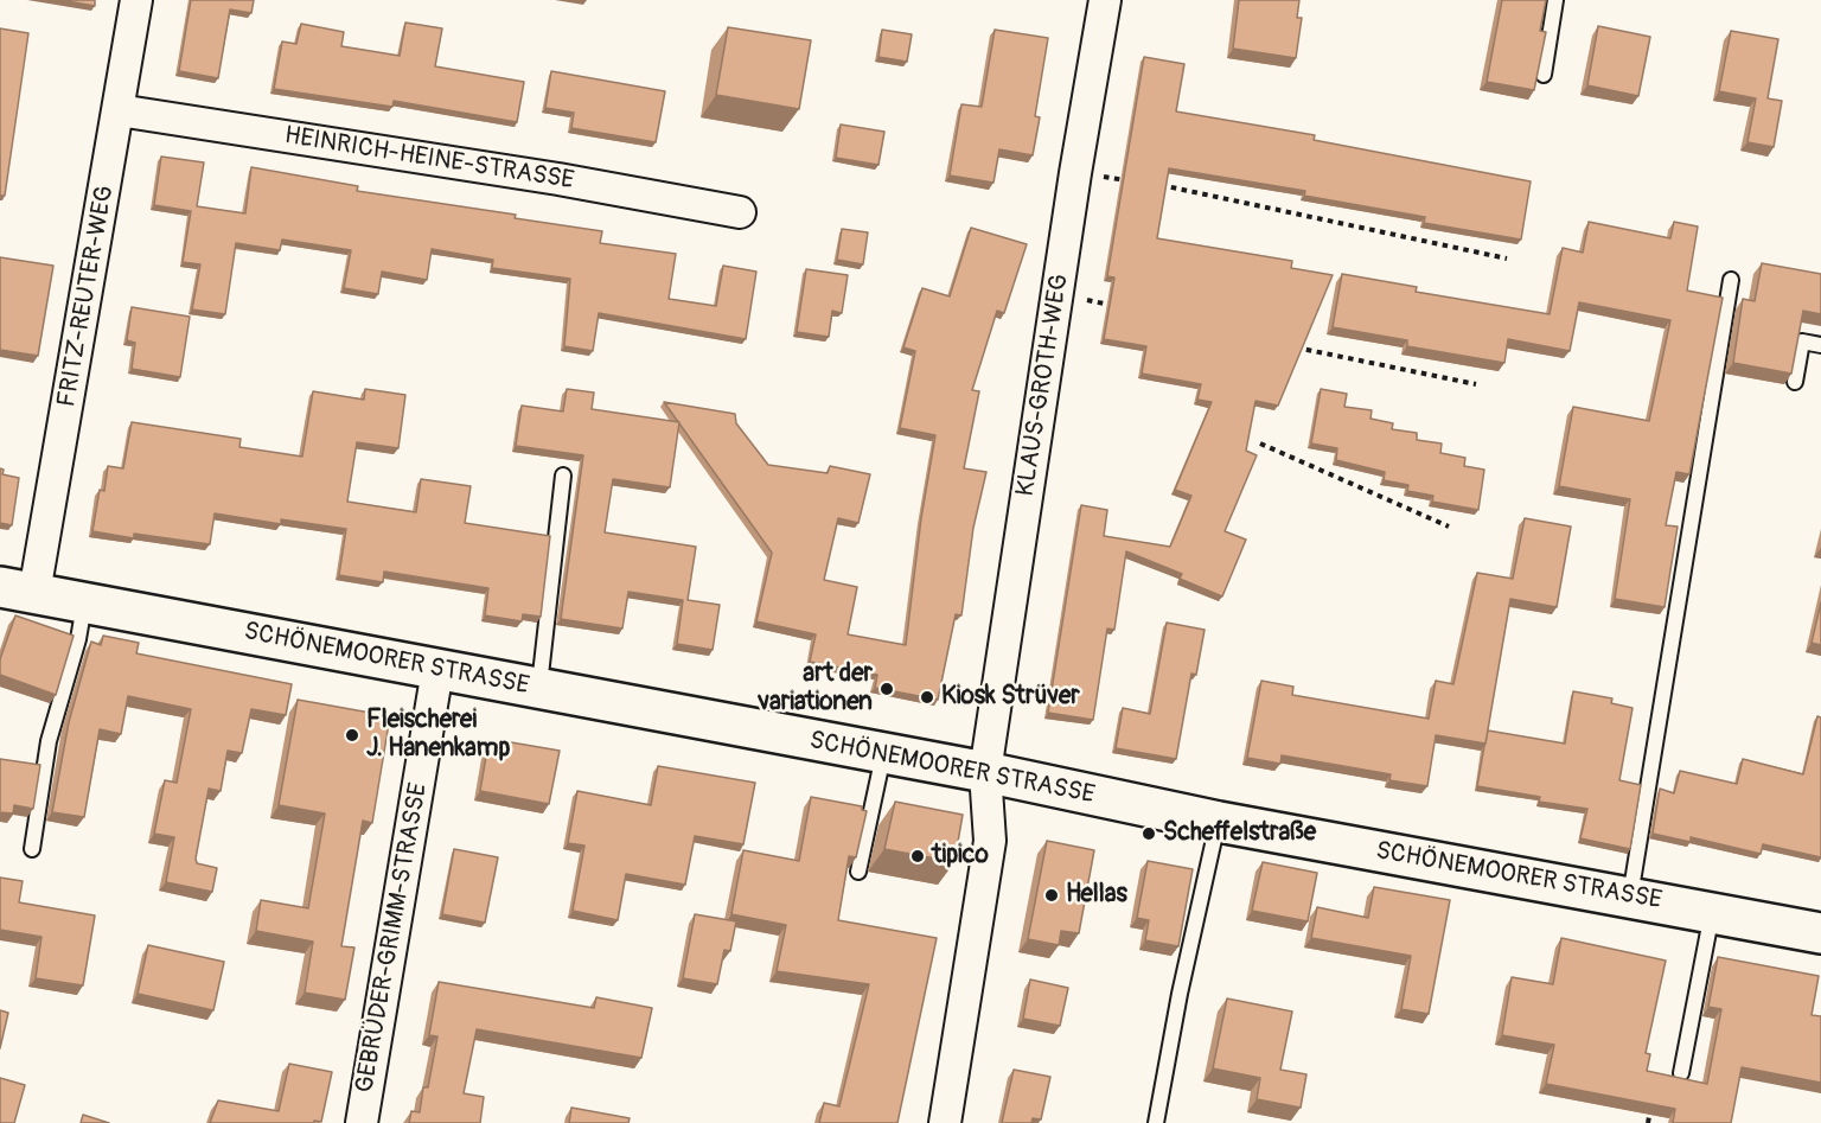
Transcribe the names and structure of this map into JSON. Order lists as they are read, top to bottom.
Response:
{
  "streets": {
    "street": [
      "HEINRICH-HEINE-STRASSE",
      "FRITZ-REUTER-WEG",
      "KLAUS-GROTH-WEG",
      "SCHÖNEMOORER STRASSE",
      "GEBRÜDER-GRIMM-STRASSE"
    ]
  },
  "crossings": [
    ["HEINRICH-HEINE-STRASSE", "FRITZ-REUTER-WEG"],
    ["FRITZ-REUTER-WEG", "SCHÖNEMOORER STRASSE"],
    ["KLAUS-GROTH-WEG", "SCHÖNEMOORER STRASSE"],
    ["SCHÖNEMOORER STRASSE", "GEBRÜDER-GRIMM-STRASSE"]
  ],
  "places": [
    "art der variationen",
    "Kiosk Strüver",
    "Fleischerei J. Hanenkamp",
    "Scheffelstraße",
    "tipico",
    "Hellas"
  ]
}
